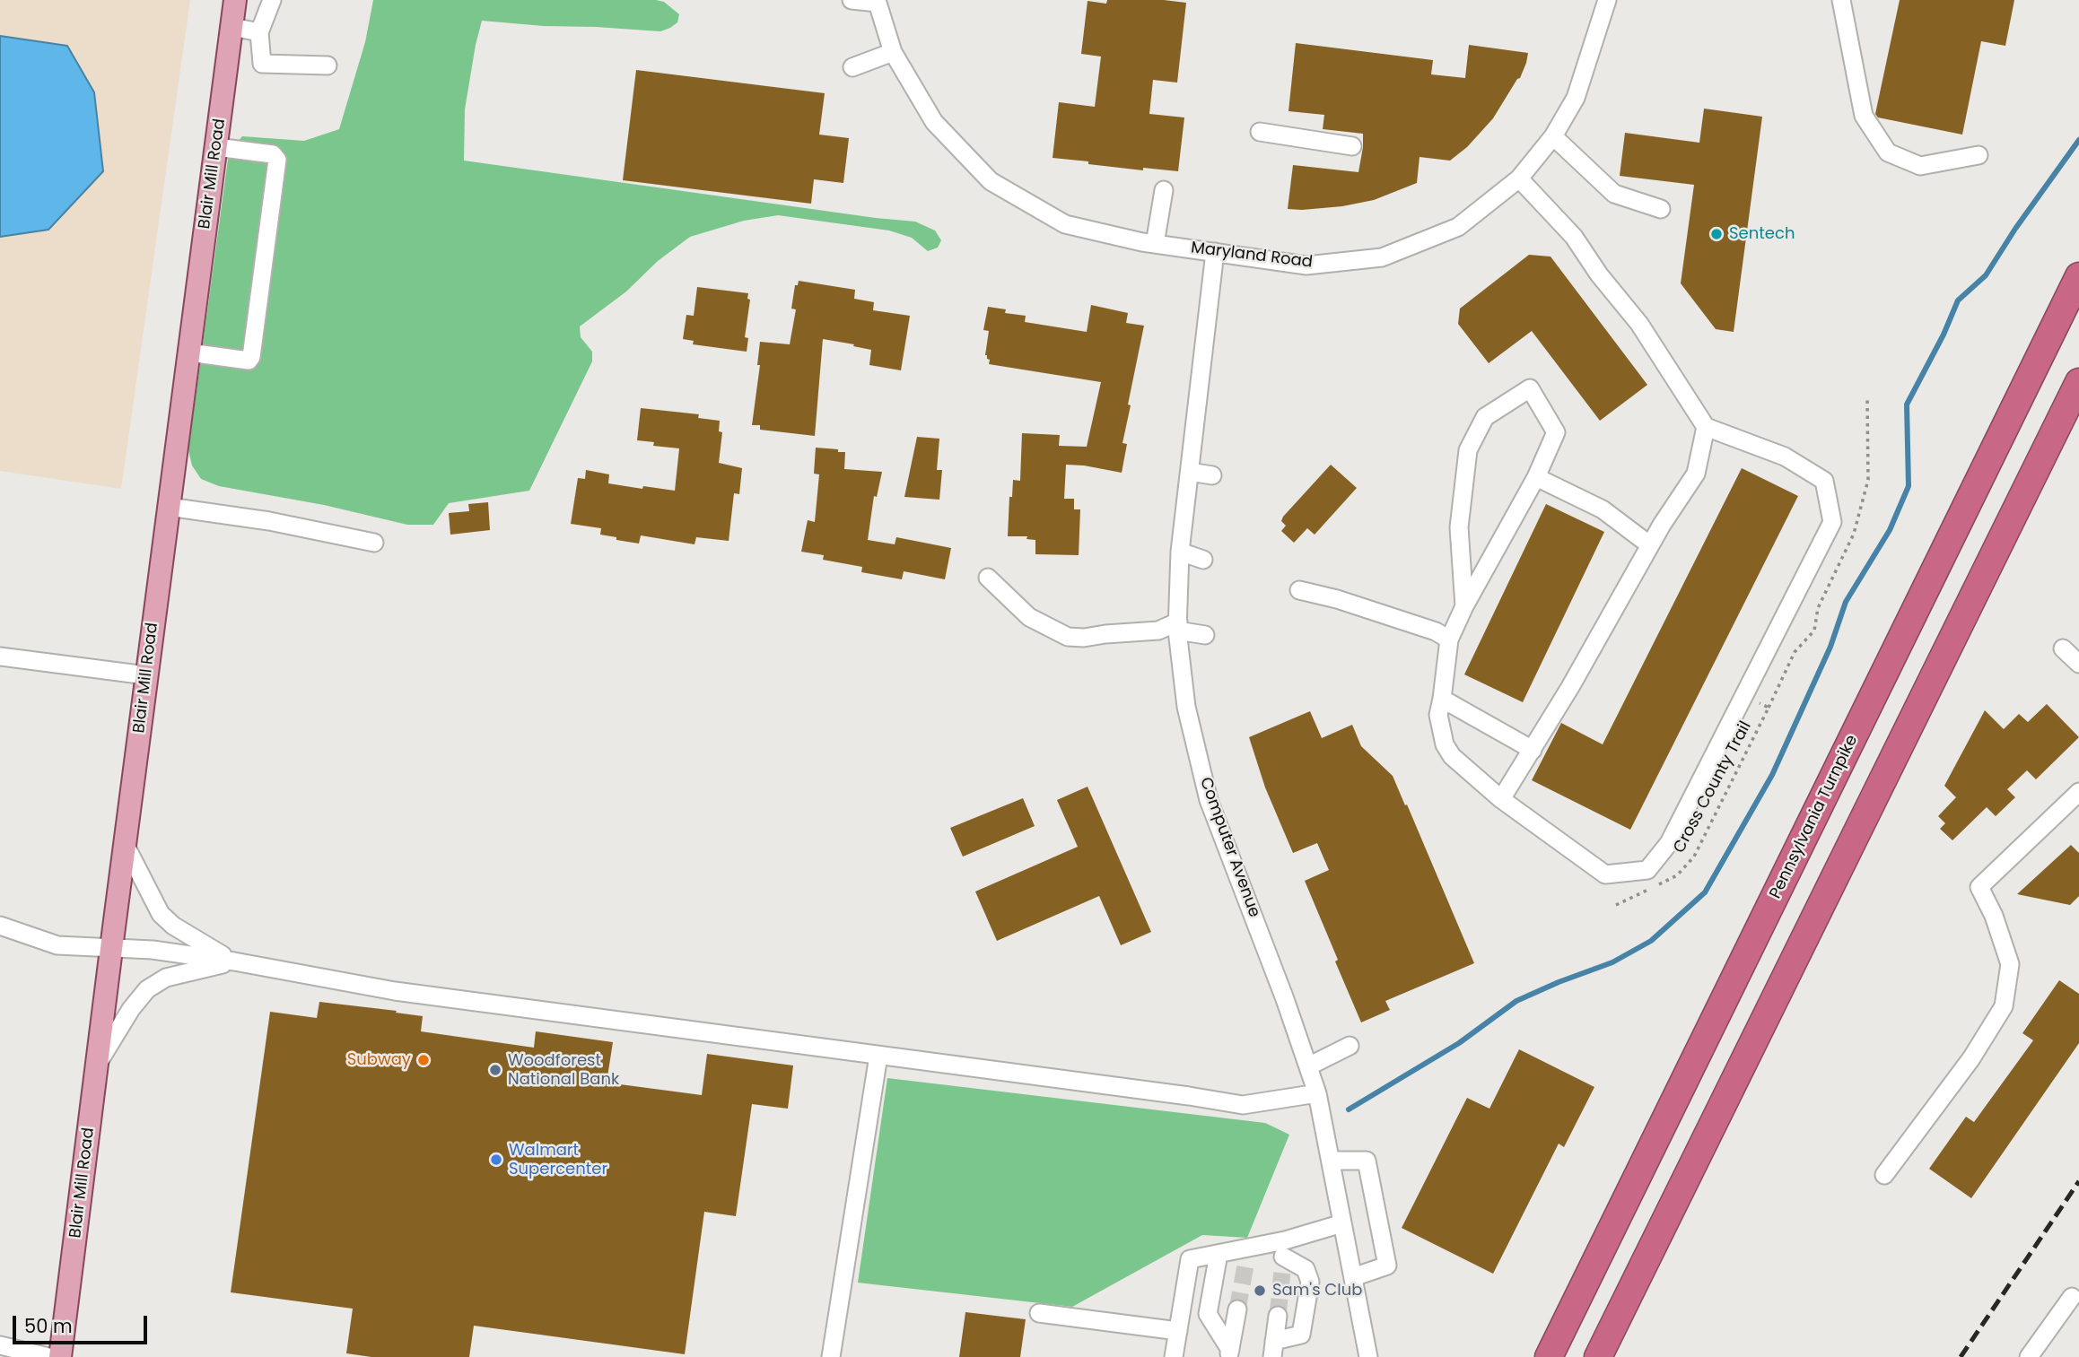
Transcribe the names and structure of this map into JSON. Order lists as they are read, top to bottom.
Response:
{
  "streets": {
    "highway": ["Pennsylvania Turnpike"],
    "main road": ["Blair Mill Road"],
    "street": ["Maryland Road", "Computer Avenue"],
    "path": ["Cross County Trail"]
  },
  "crossings": [
    ["Maryland Road", "Computer Avenue"]
  ],
  "places": [
    "Sentech",
    "Subway",
    "Woodforest National Bank",
    "Walmart Supercenter",
    "Sam's Club"
  ],
  "scale_bar": "50 m"
}
